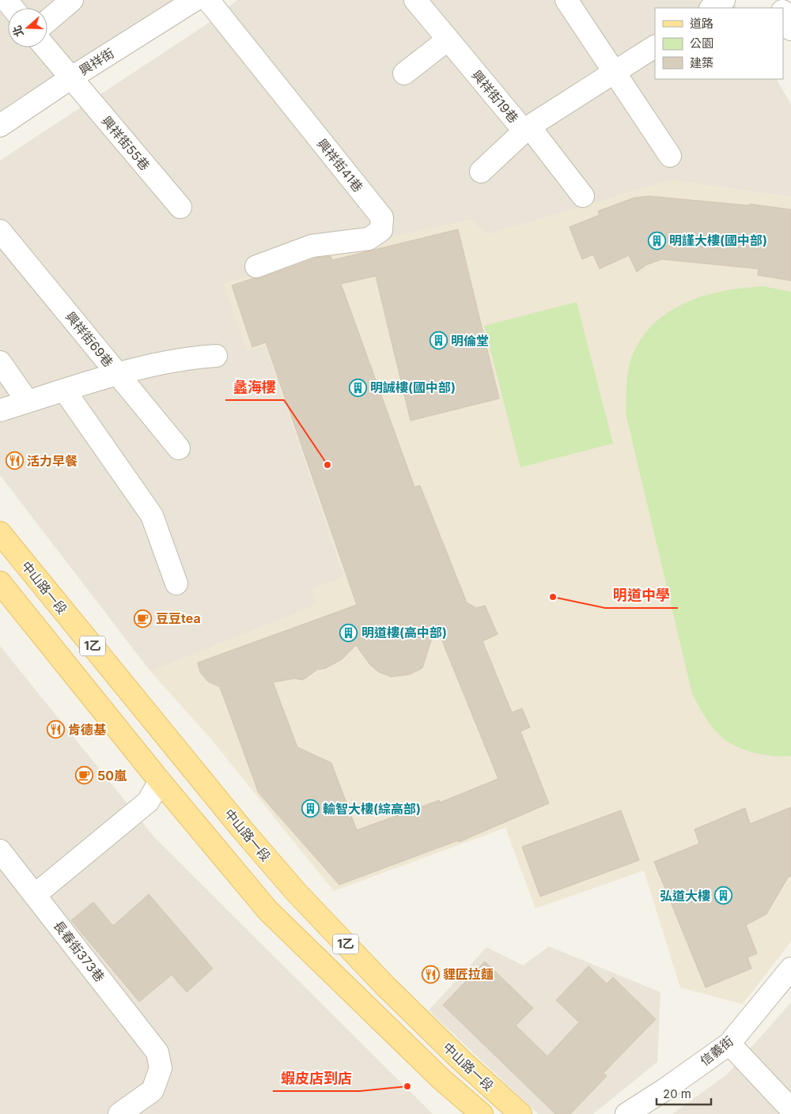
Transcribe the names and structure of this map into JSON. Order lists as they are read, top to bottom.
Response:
{
  "streets": {
    "main road": ["中山路一段", "1乙"],
    "street": [
      "興祥街",
      "興祥街19巷",
      "興祥街55巷",
      "興祥街41巷",
      "興祥街69巷",
      "長春街373巷",
      "信義街"
    ]
  },
  "crossings": [
    ["興祥街", "興祥街55巷"]
  ],
  "places": {
    "building": [
      "明謹大樓(國中部)",
      "明倫堂",
      "明誠樓(國中部)",
      "明道樓(高中部)",
      "輸智大樓(綜高部)",
      "弘道大樓"
    ],
    "restaurant": ["活力早餐", "肯德基", "貍匠拉麵"],
    "other": ["蠡海樓", "明道中學", "蝦皮店到店"],
    "cafe": ["豆豆tea", "50嵐"]
  },
  "legend": ["道路", "公園", "建築"],
  "scale_bar": "20 m",
  "north": "left"
}
